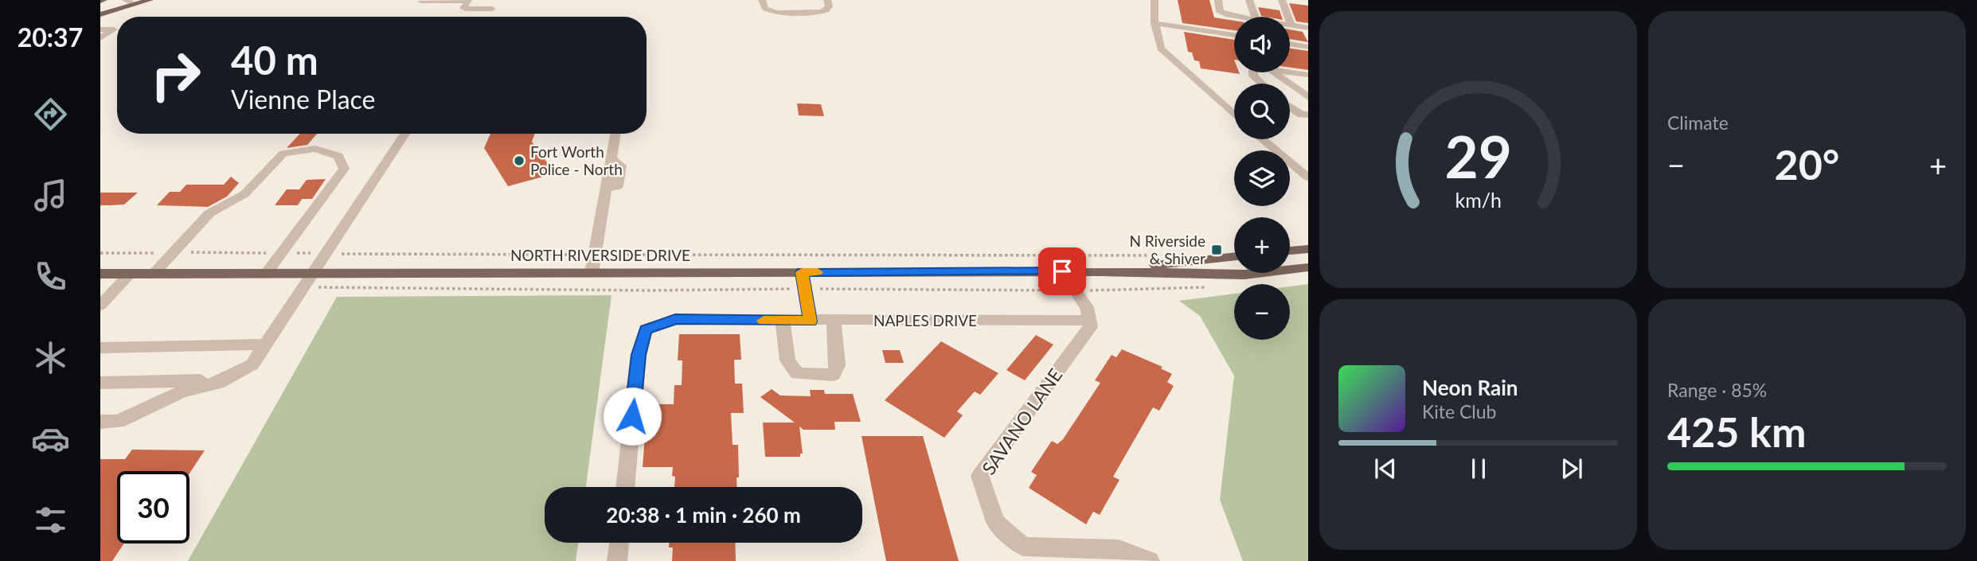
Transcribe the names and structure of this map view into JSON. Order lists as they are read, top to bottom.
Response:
{
  "streets": {
    "main road": ["NORTH RIVERSIDE DRIVE"],
    "street": ["NAPLES DRIVE", "SAVANO LANE"]
  },
  "crossings": [
    ["NAPLES DRIVE", "SAVANO LANE"]
  ],
  "places": {
    "other": ["Fort Worth Police - North"],
    "transit": ["N Riverside & Shiver"]
  },
  "page": {
    "tabs": "20:37",
    "tile": [
      "Climate",
      ["Range · 85%", "425 km"]
    ],
    "map_buttons": ["+", "−"],
    "turn": ["40 m", "Vienne Place"],
    "heat": ["−", "20°", "+"],
    "song": ["Neon Rain", "Kite Club"],
    "limit": "30",
    "trip": "20:38 · 1 min · 260 m",
    "gauge": ["29", "km/h"]
  }
}
